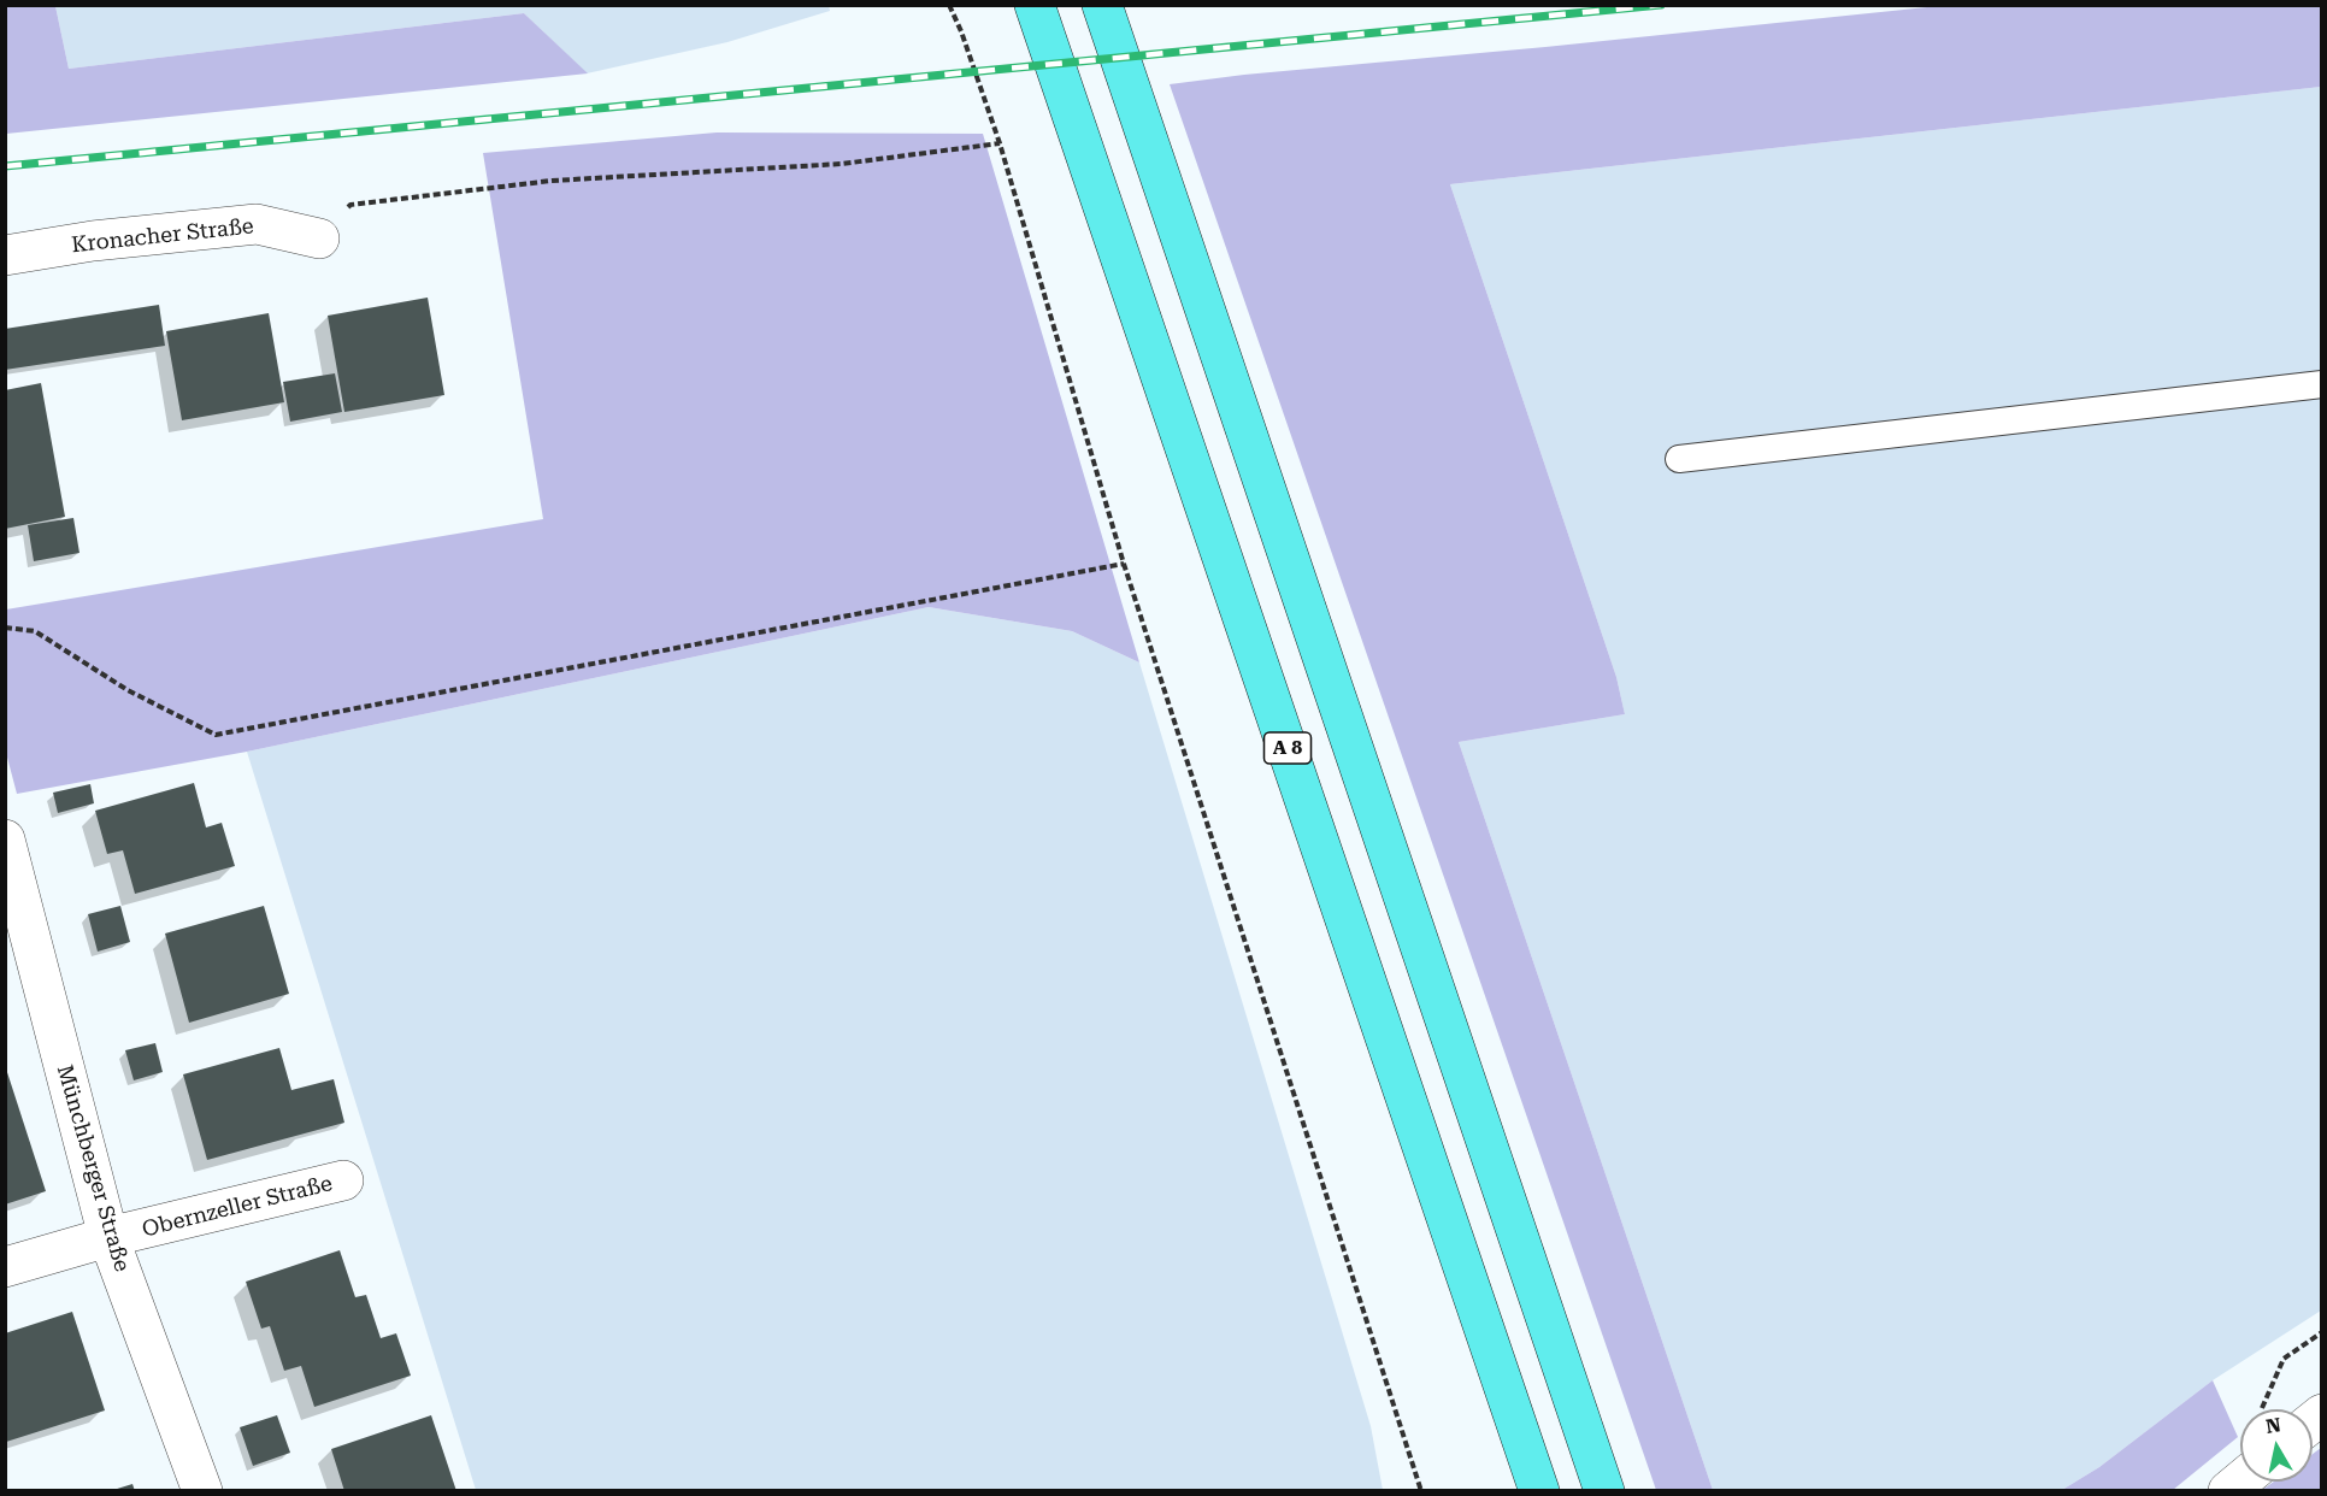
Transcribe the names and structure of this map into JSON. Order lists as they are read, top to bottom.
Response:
{
  "streets": {
    "highway": ["A 8"],
    "street": ["Kronacher Straße", "Münchberger Straße", "Obernzeller Straße"]
  },
  "crossings": [
    ["Münchberger Straße", "Obernzeller Straße"]
  ],
  "north": "top"
}
